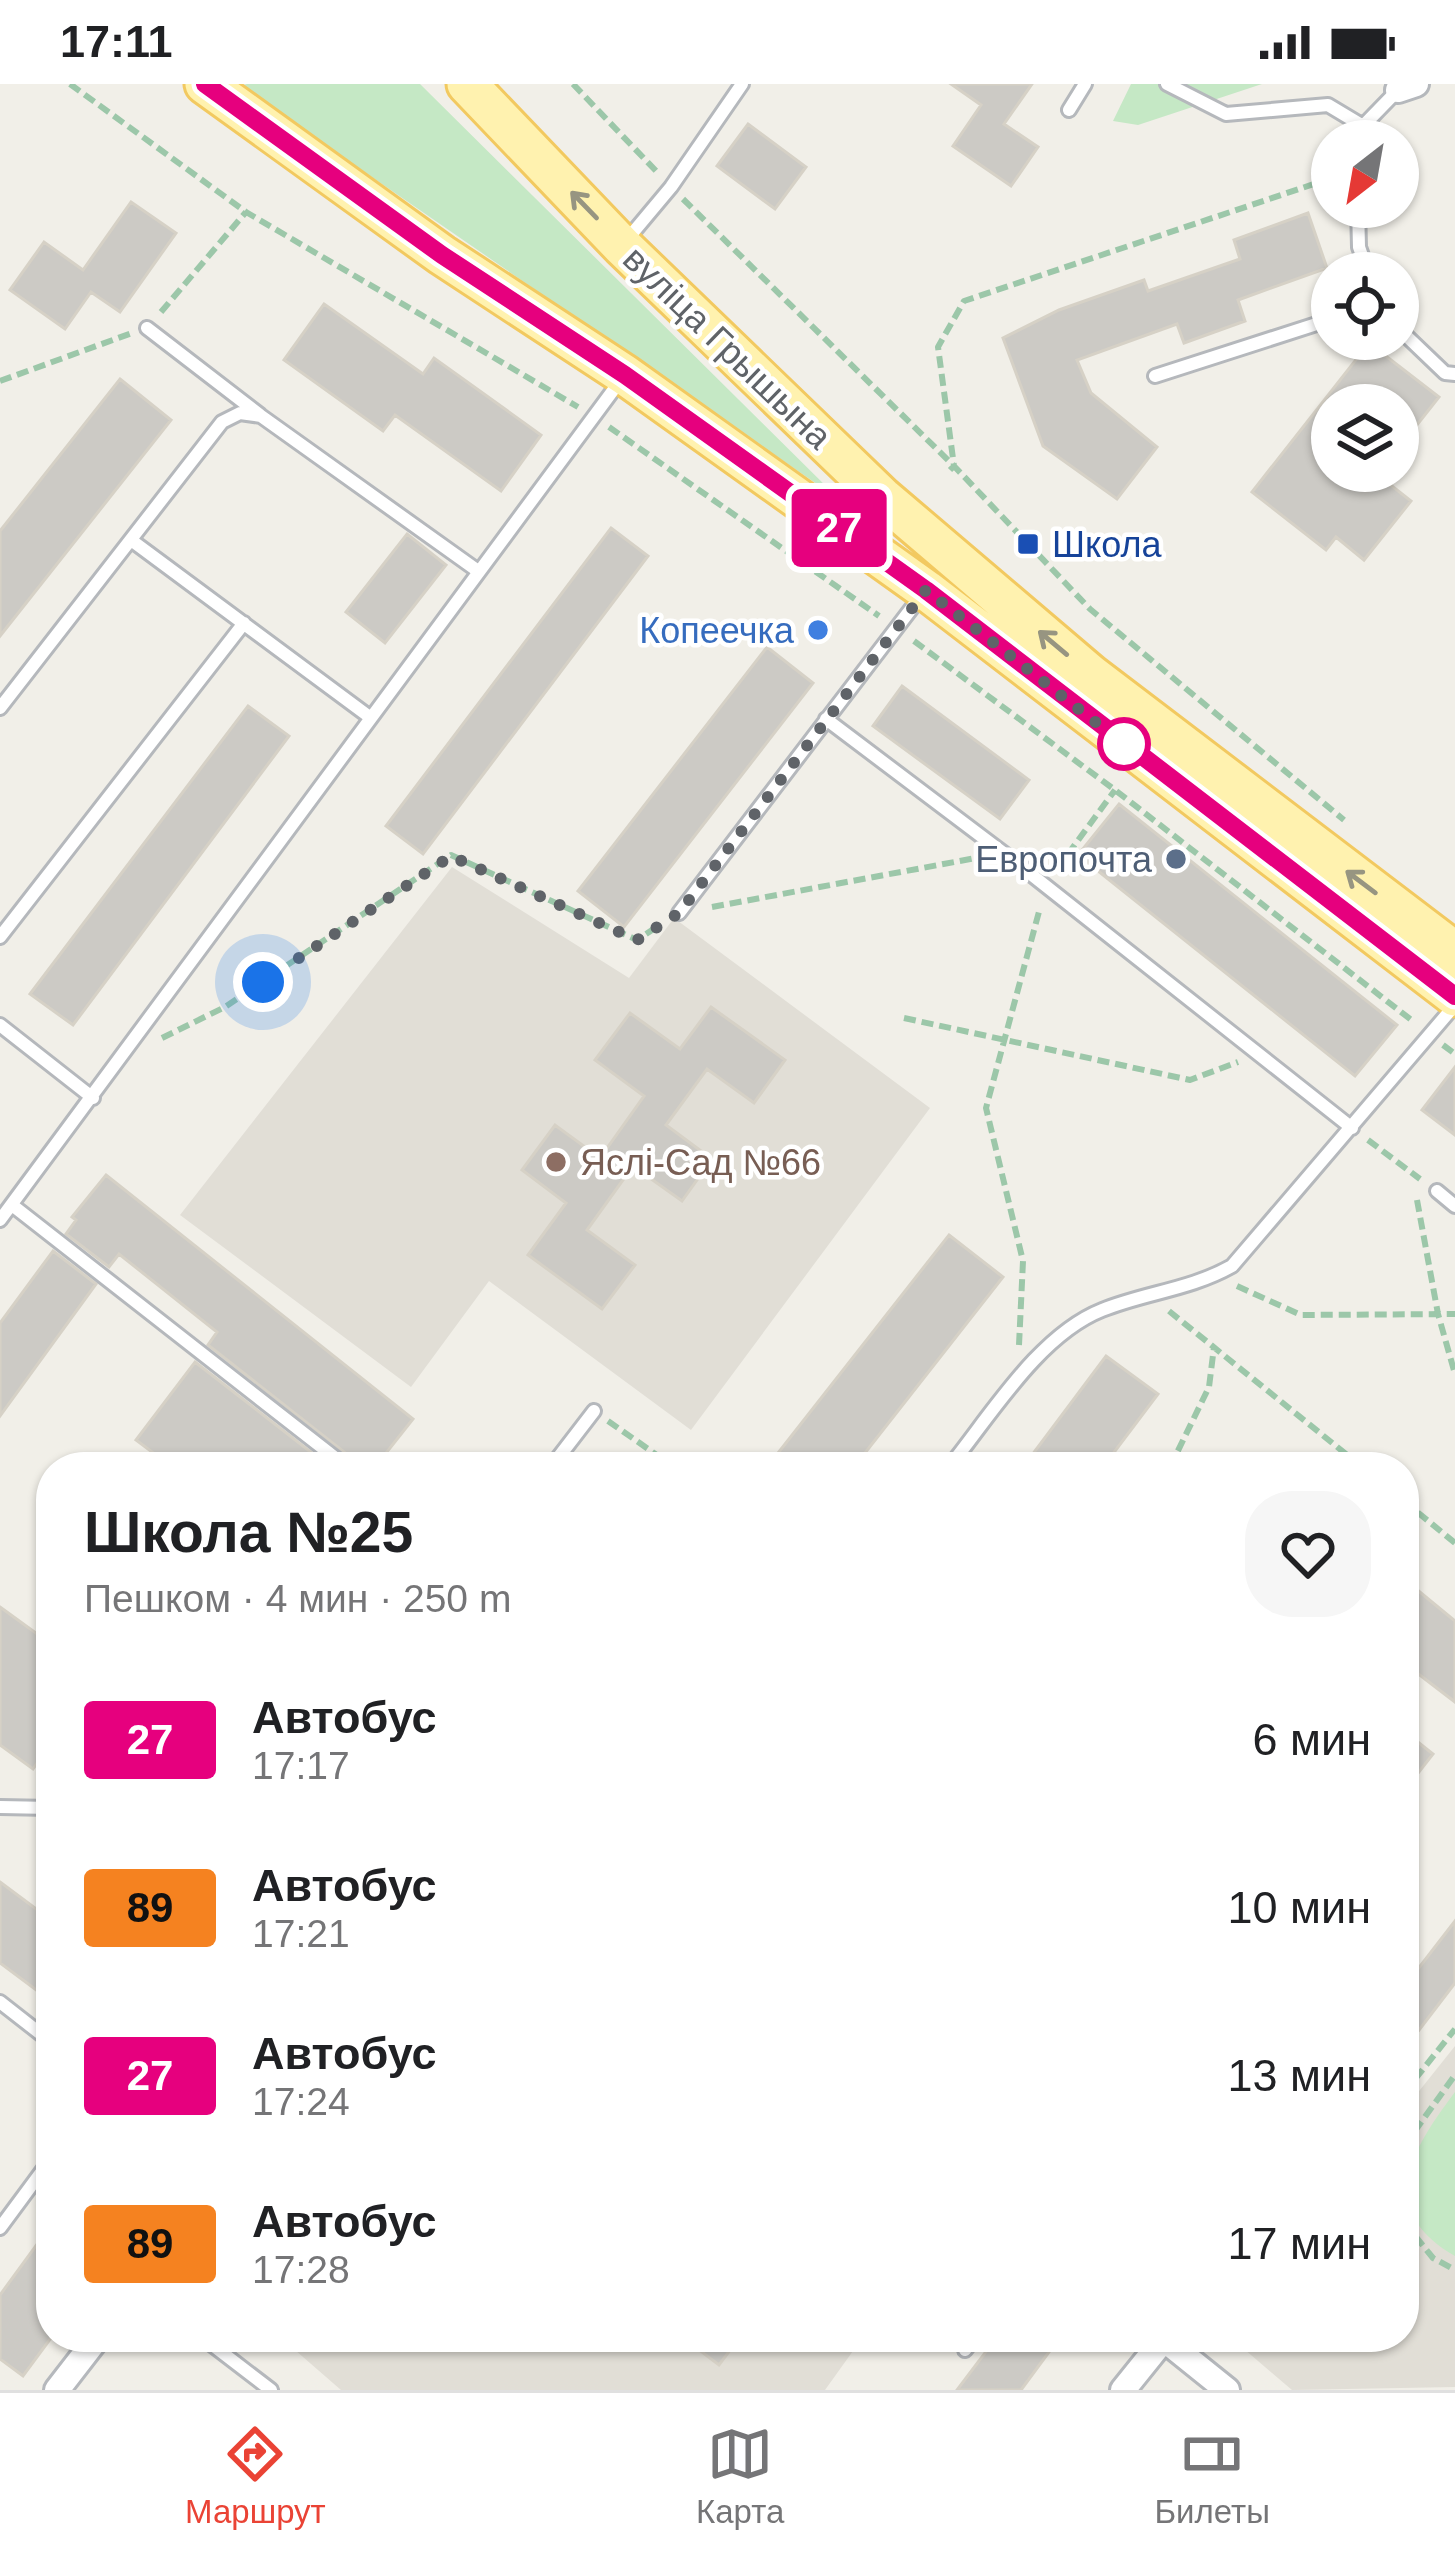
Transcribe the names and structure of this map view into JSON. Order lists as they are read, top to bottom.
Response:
{
  "streets": {
    "main road": ["вуліца Грышына"]
  },
  "places": {
    "transit": ["Школа"],
    "other": ["Копеечка", "Европочта", "Яслі-Сад №66"]
  },
  "lines": ["bus line 27"],
  "north": "bottom left",
  "page": {
    "status": "17:11",
    "on_map": "27",
    "heading": ["Школа №25", "Пешком · 4 мин · 250 m"],
    "list": [
      {
        "mark": "27",
        "name": "Автобус",
        "note": "17:17",
        "value": "6 мин"
      },
      {
        "mark": "89",
        "name": "Автобус",
        "note": "17:21",
        "value": "10 мин"
      },
      {
        "mark": "27",
        "name": "Автобус",
        "note": "17:24",
        "value": "13 мин"
      },
      {
        "mark": "89",
        "name": "Автобус",
        "note": "17:28",
        "value": "17 мин"
      }
    ],
    "tabs": ["Маршрут", "Карта", "Билеты"]
  }
}
